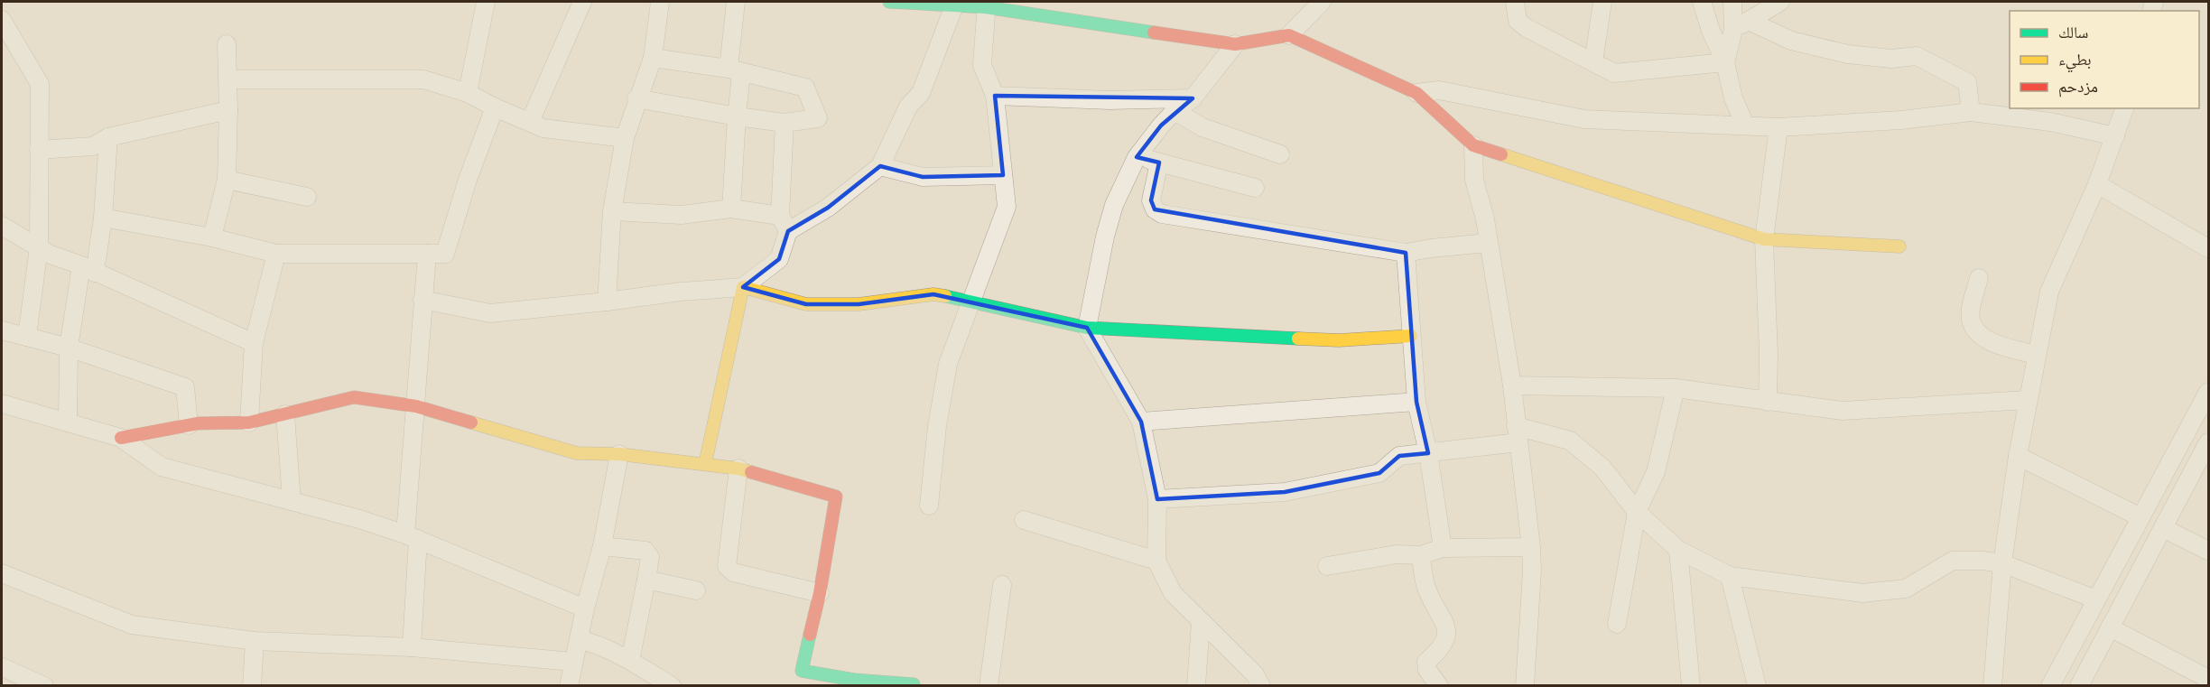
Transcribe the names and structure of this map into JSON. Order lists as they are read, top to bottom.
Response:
{
  "legend": ["سالك", "بطيء", "مزدحم"]
}
